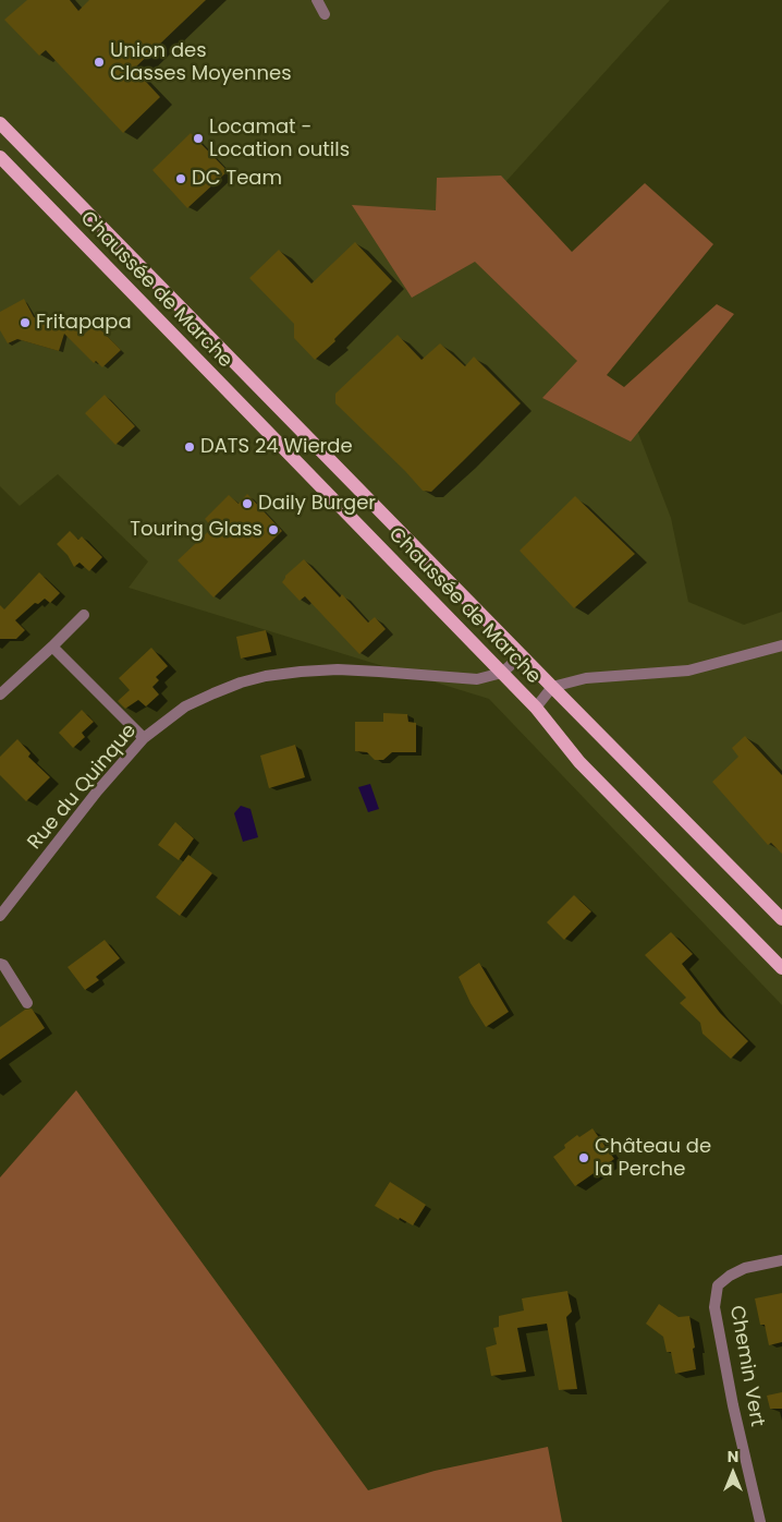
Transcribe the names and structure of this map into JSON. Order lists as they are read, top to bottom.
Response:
{
  "streets": {
    "main road": ["Chaussée de Marche"],
    "street": ["Rue du Quinque", "Chemin Vert"]
  },
  "crossings": [
    ["Chaussée de Marche", "Rue du Quinque"]
  ],
  "places": [
    "Union des Classes Moyennes",
    "Locamat - Location outils",
    "DC Team",
    "Fritapapa",
    "DATS 24 Wierde",
    "Daily Burger",
    "Touring Glass",
    "Château de la Perche"
  ],
  "north": "top"
}
